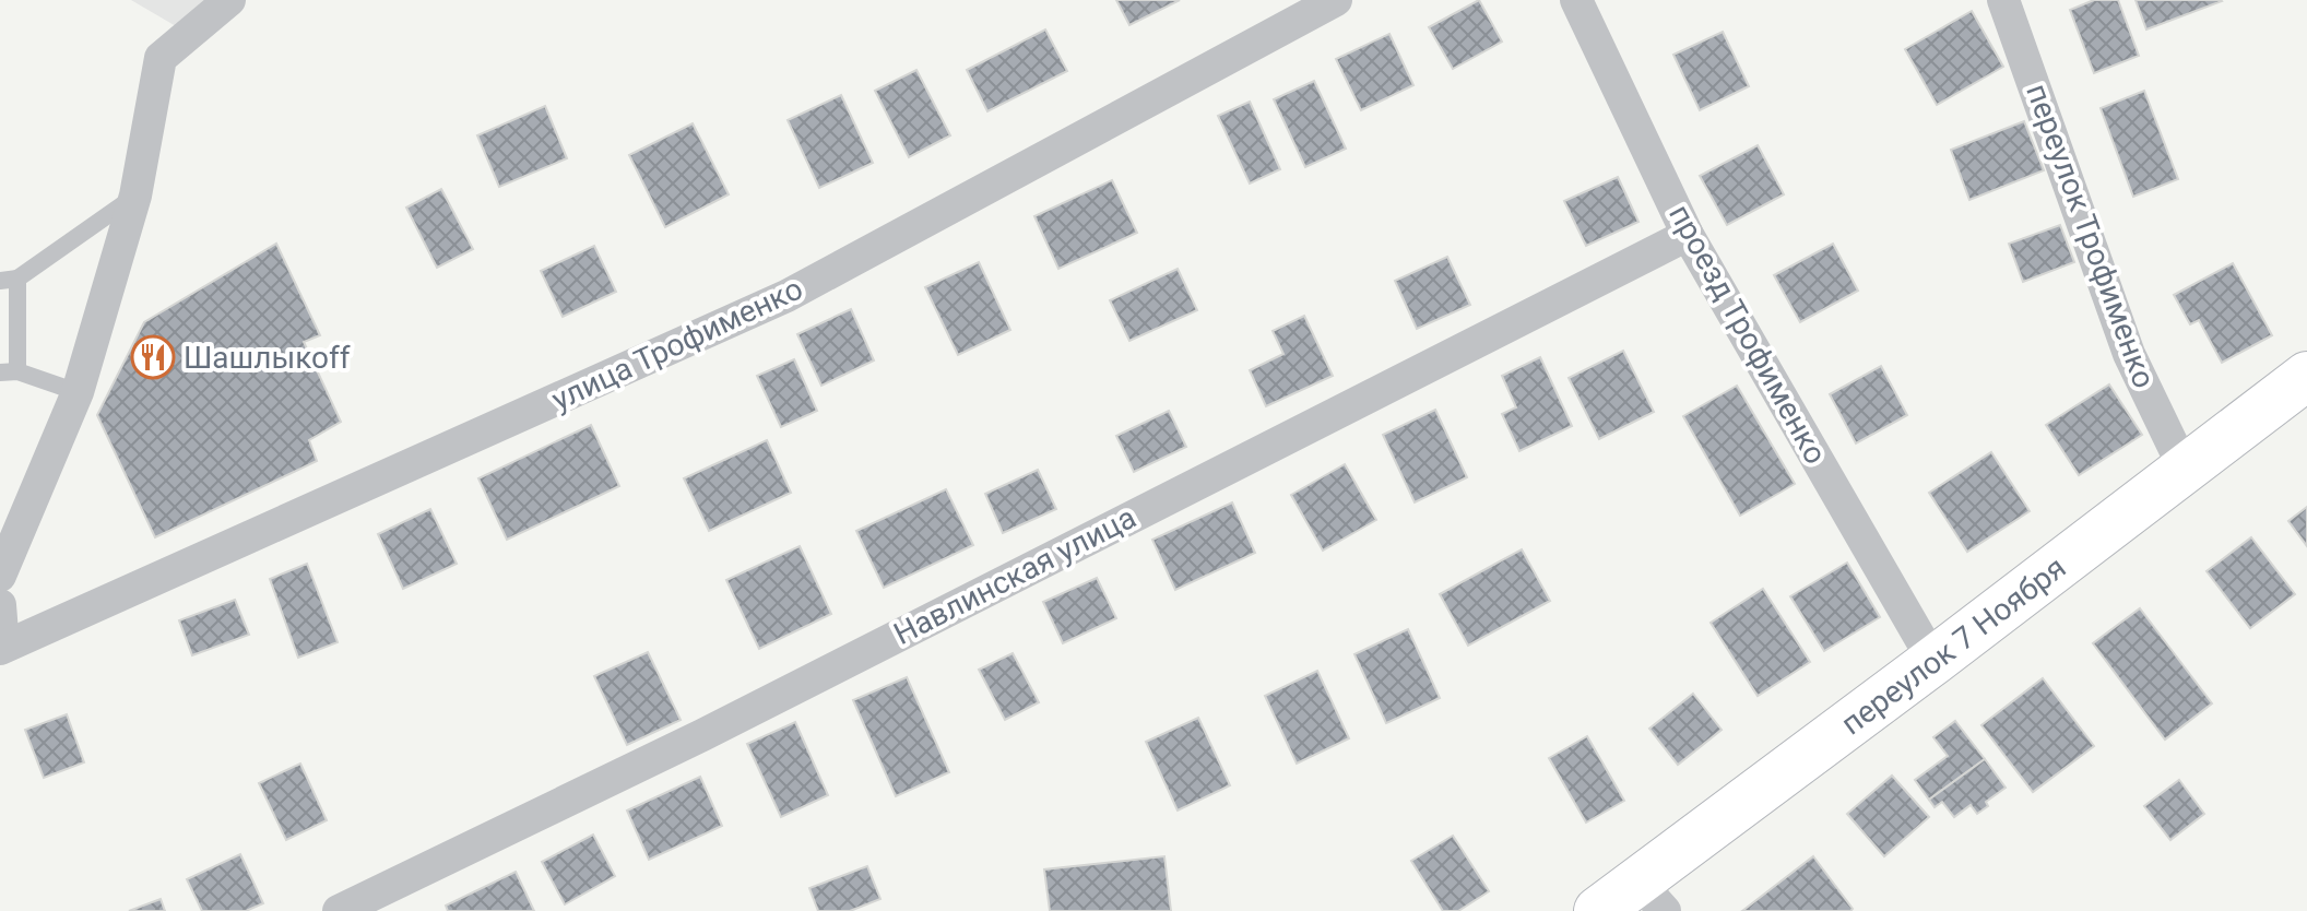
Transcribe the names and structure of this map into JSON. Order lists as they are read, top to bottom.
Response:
{
  "streets": {
    "street": [
      "переулок Трофименко",
      "проезд Трофименко",
      "улица Трофименко",
      "Навлинская улица",
      "переулок 7 Ноября"
    ]
  },
  "crossings": [
    ["переулок Трофименко", "переулок 7 Ноября"],
    ["проезд Трофименко", "Навлинская улица"],
    ["проезд Трофименко", "переулок 7 Ноября"]
  ],
  "places": {
    "restaurant": ["Шашлыкоff"]
  }
}
